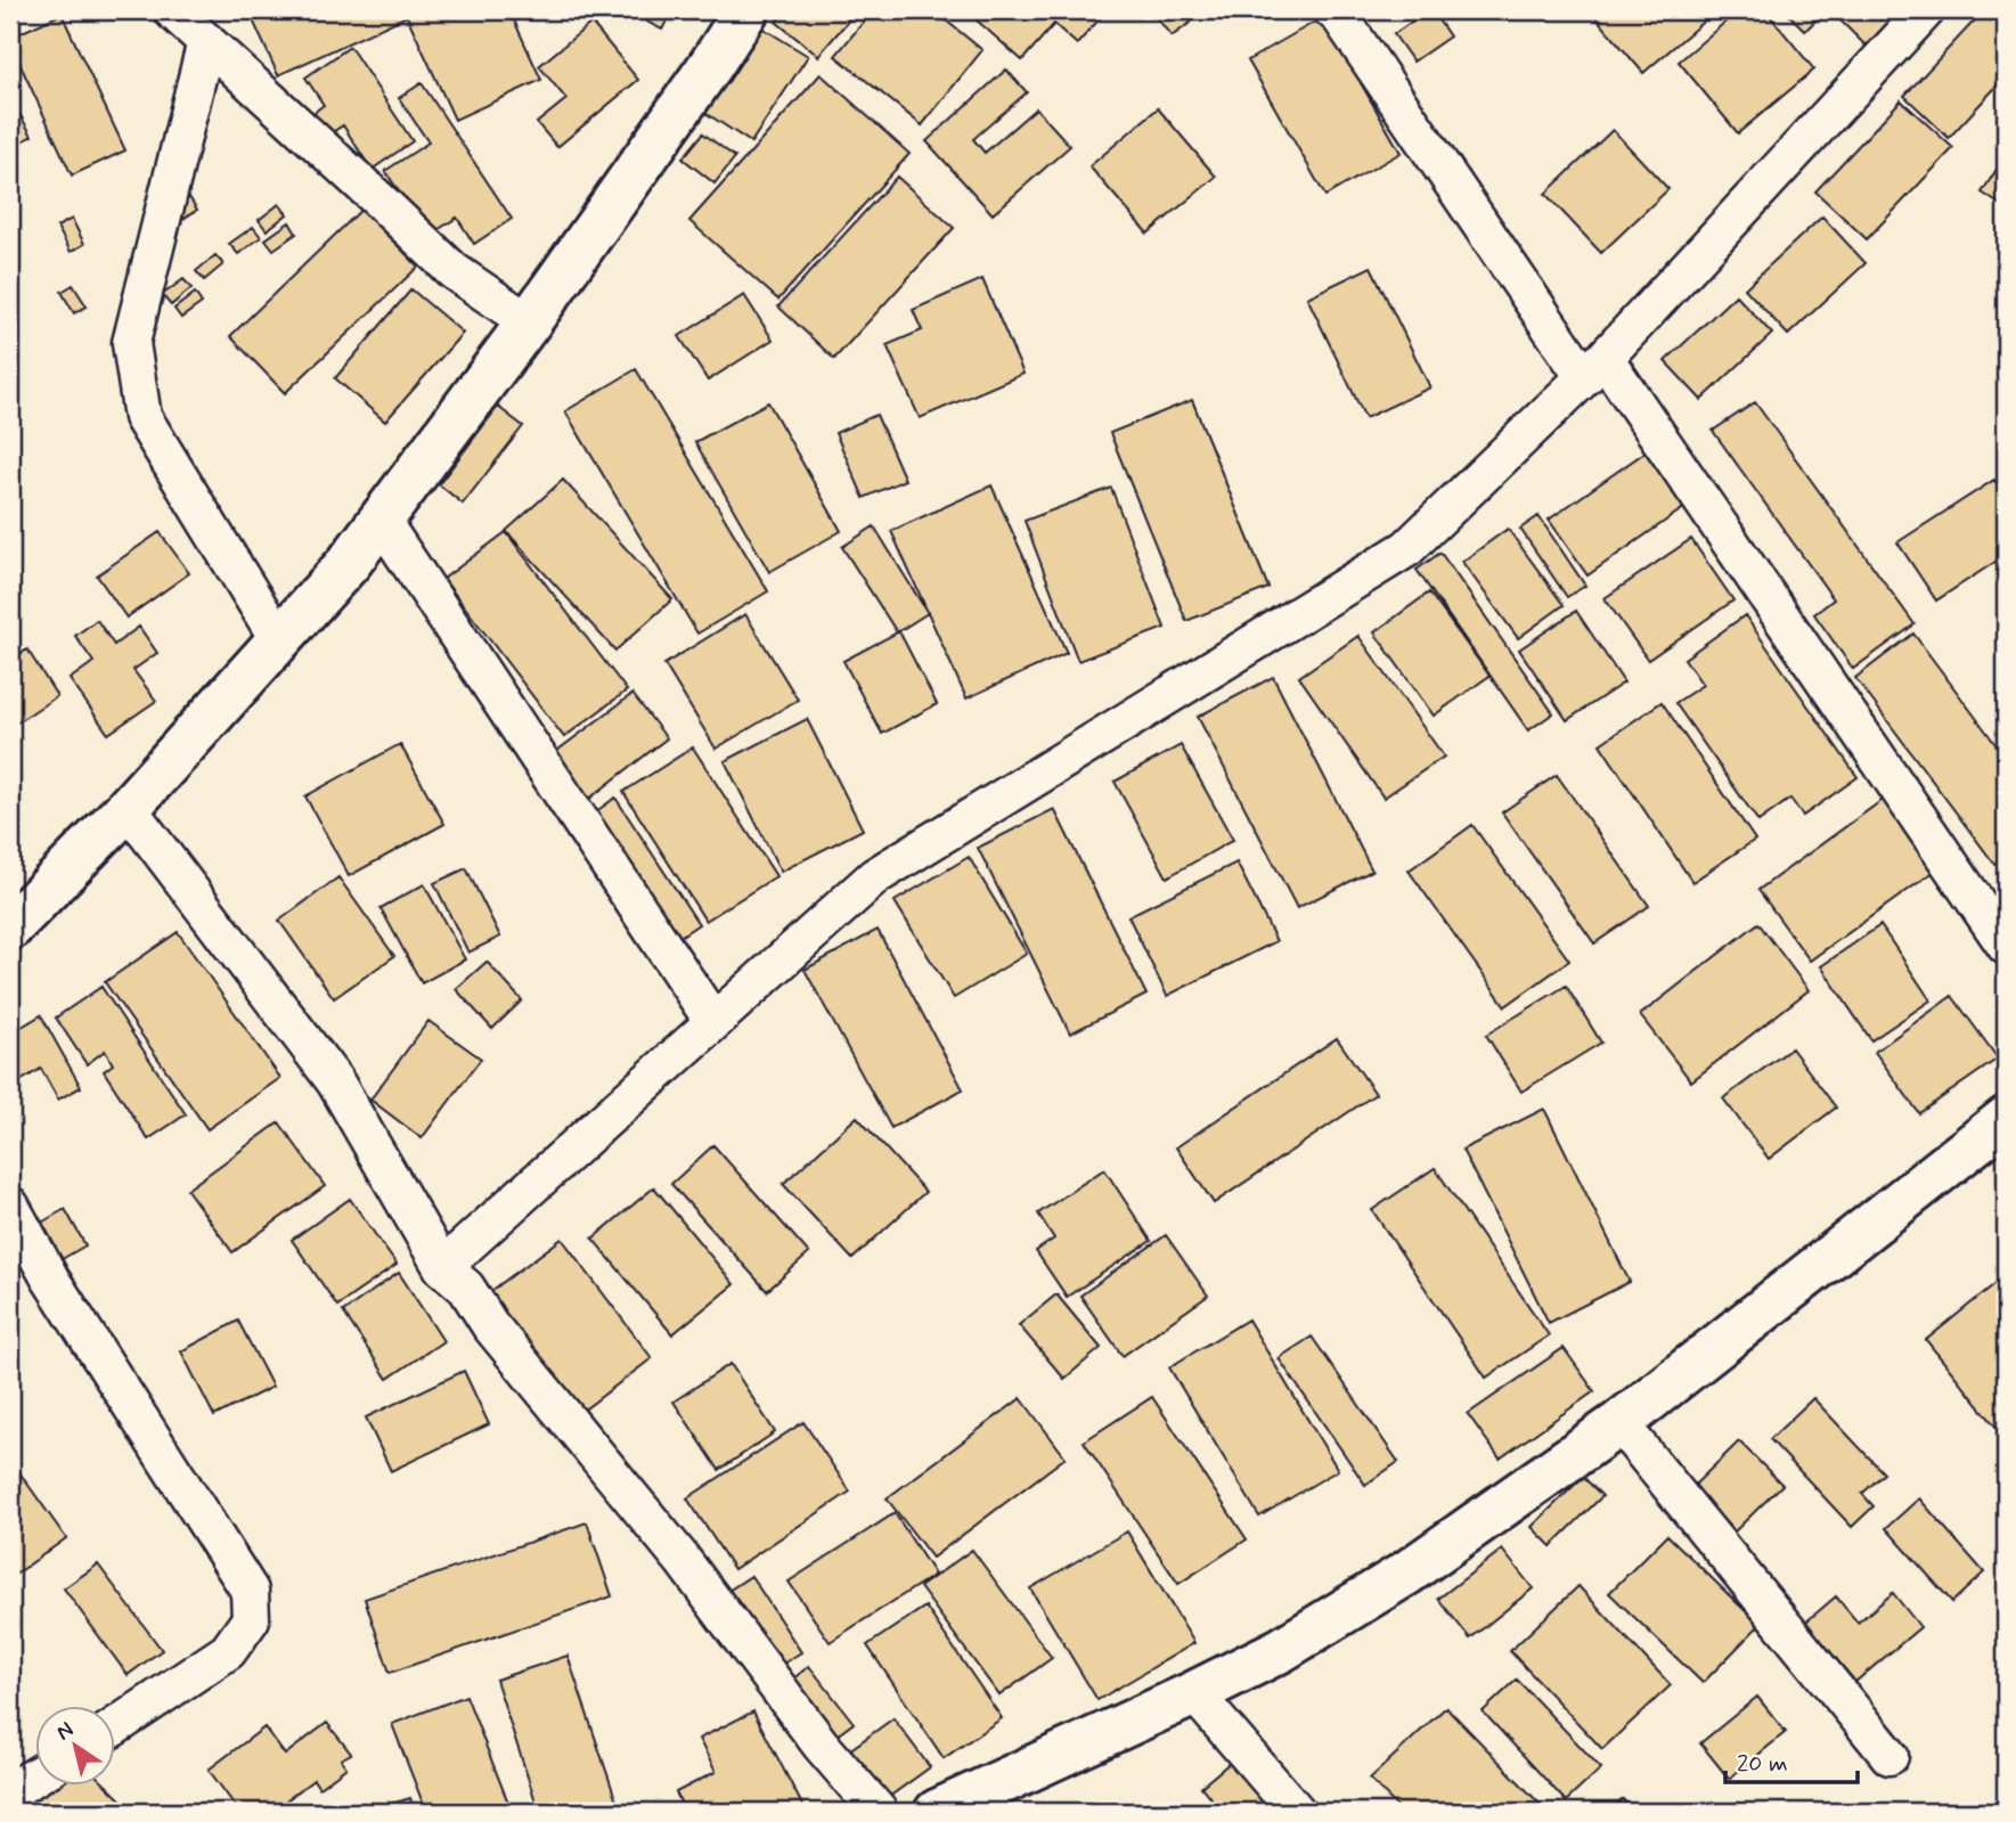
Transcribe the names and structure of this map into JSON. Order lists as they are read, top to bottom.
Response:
{
  "scale_bar": "20 m",
  "north": "top left"
}
